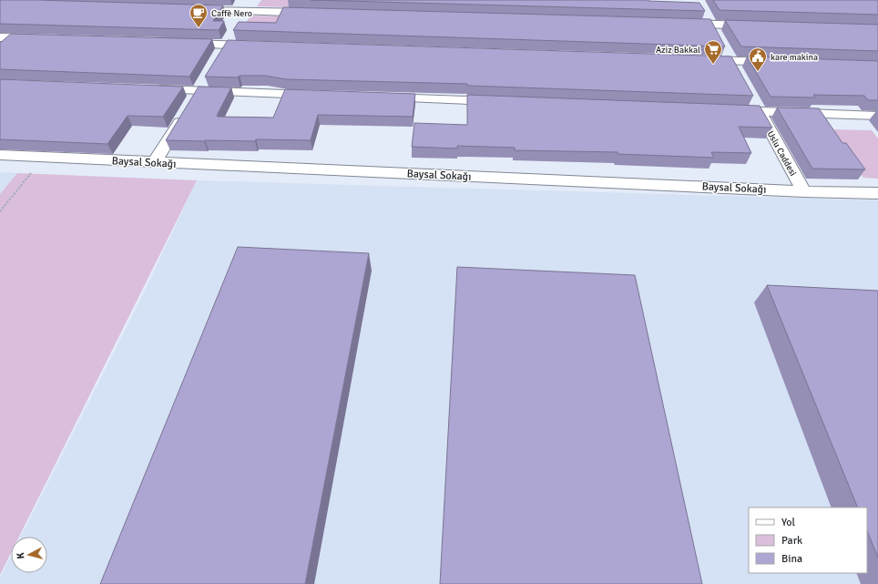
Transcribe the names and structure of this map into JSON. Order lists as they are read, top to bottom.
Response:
{
  "streets": {
    "street": ["Uslu Caddesi", "Baysal Sokağı"]
  },
  "crossings": [
    ["Uslu Caddesi", "Baysal Sokağı"]
  ],
  "places": {
    "cafe": ["Caffè Nero"],
    "supermarket": ["Aziz Bakkal"],
    "public building": ["kare makina"]
  },
  "legend": ["Yol", "Park", "Bina"],
  "north": "left"
}
